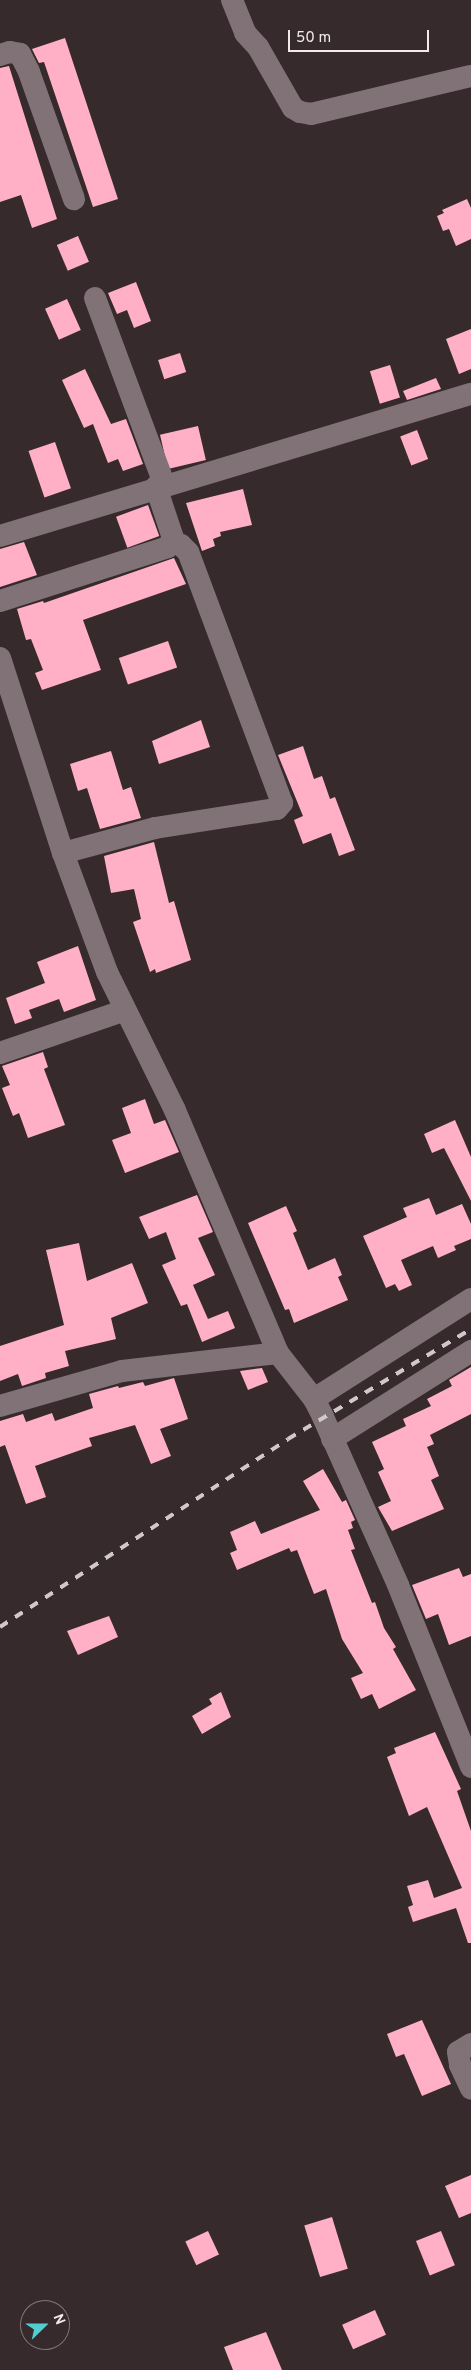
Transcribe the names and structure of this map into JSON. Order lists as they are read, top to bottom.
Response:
{
  "scale_bar": "50 m",
  "north": "right"
}
